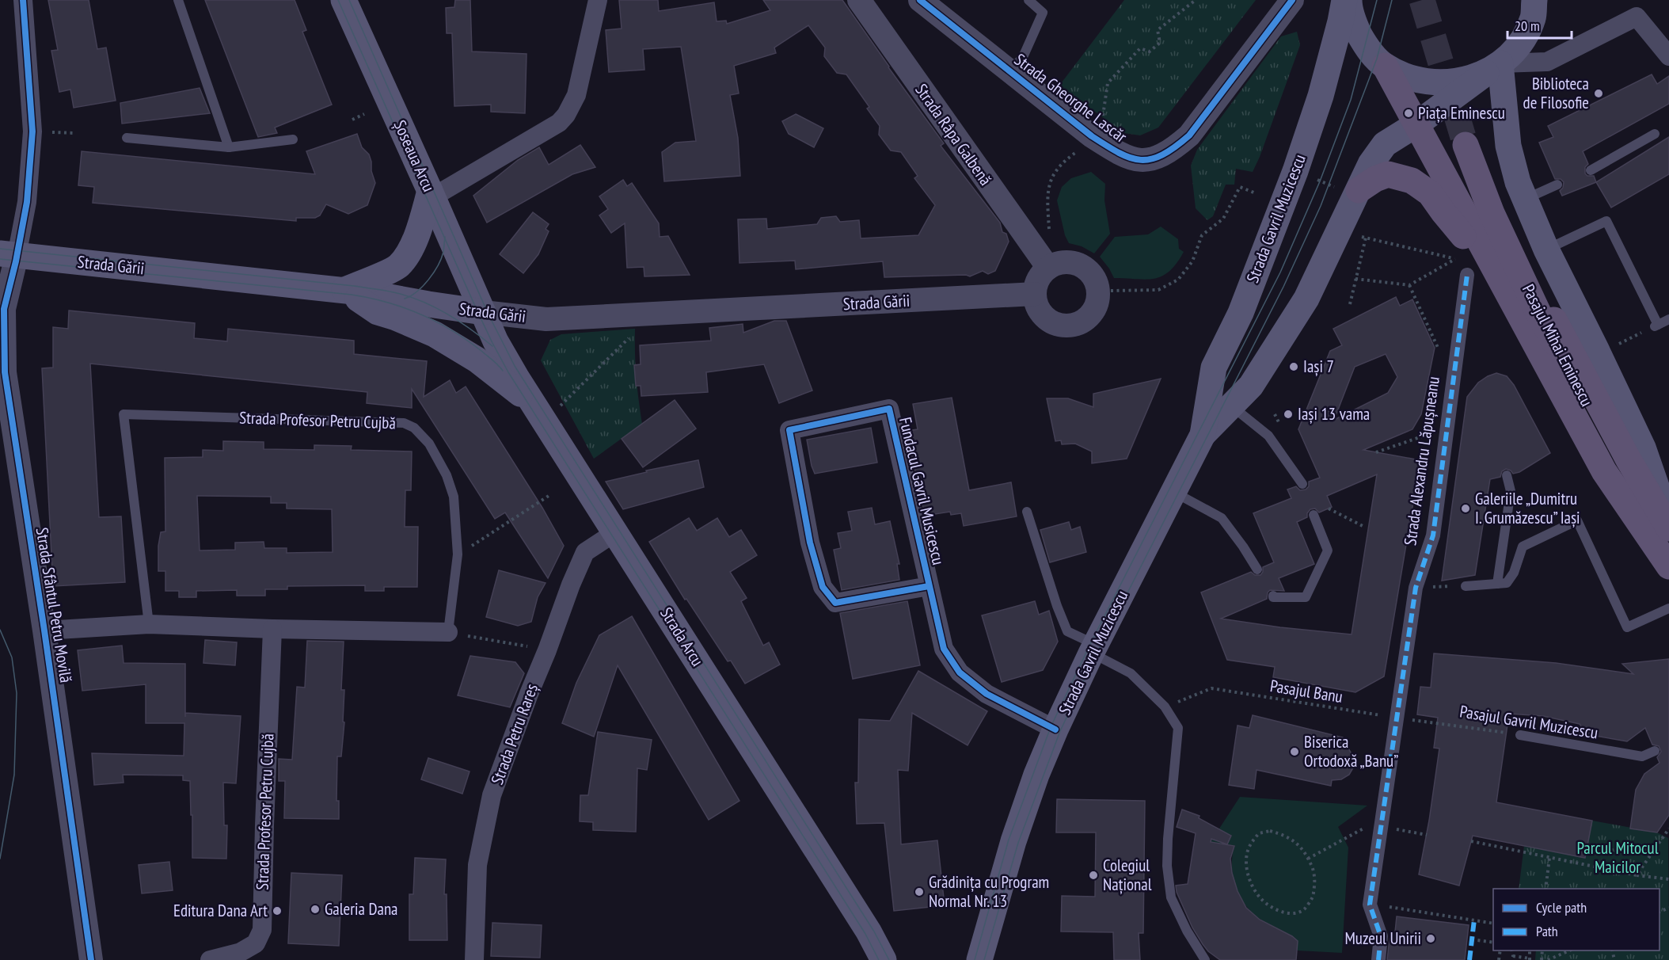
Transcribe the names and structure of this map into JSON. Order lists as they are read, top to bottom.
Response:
{
  "streets": {
    "main road": [
      "Șoseaua Arcu",
      "Strada Gavril Muzicescu",
      "Strada Gării",
      "Pasajul Mihai Eminescu",
      "Strada Arcu"
    ],
    "street": [
      "Strada Gheorghe Lascăr",
      "Strada Râpa Galbenă",
      "Strada Profesor Petru Cujbă",
      "Strada Alexandru Lăpușneanu",
      "Fundacul Gavril Musicescu",
      "Strada Sfântul Petru Movilă",
      "Strada Petru Rareș"
    ],
    "lane": ["Pasajul Gavril Muzicescu"],
    "path": ["Pasajul Banu"]
  },
  "crossings": [
    ["Strada Râpa Galbenă", "Strada Gării"],
    ["Șoseaua Arcu", "Strada Gării"],
    ["Șoseaua Arcu", "Strada Arcu"],
    ["Strada Gavril Muzicescu", "Fundacul Gavril Musicescu"],
    ["Strada Gării", "Strada Sfântul Petru Movilă"],
    ["Strada Gării", "Strada Arcu"],
    ["Strada Alexandru Lăpușneanu", "Pasajul Banu"],
    ["Strada Alexandru Lăpușneanu", "Pasajul Gavril Muzicescu"],
    ["Strada Arcu", "Strada Petru Rareș"],
    ["Pasajul Banu", "Pasajul Gavril Muzicescu"]
  ],
  "parks": ["Parcul Mitocul Maicilor"],
  "places": [
    "Biblioteca de Filosofie",
    "Piața Eminescu",
    "Iași 7",
    "Iași 13 vama",
    "Galeriile „Dumitru I. Grumăzescu” Iași",
    "Biserica Ortodoxă „Banu”",
    "Colegiul Național",
    "Grădinița cu Program Normal Nr. 13",
    "Galeria Dana",
    "Editura Dana Art",
    "Muzeul Unirii"
  ],
  "legend": ["Cycle path", "Path"],
  "scale_bar": "20 m"
}
